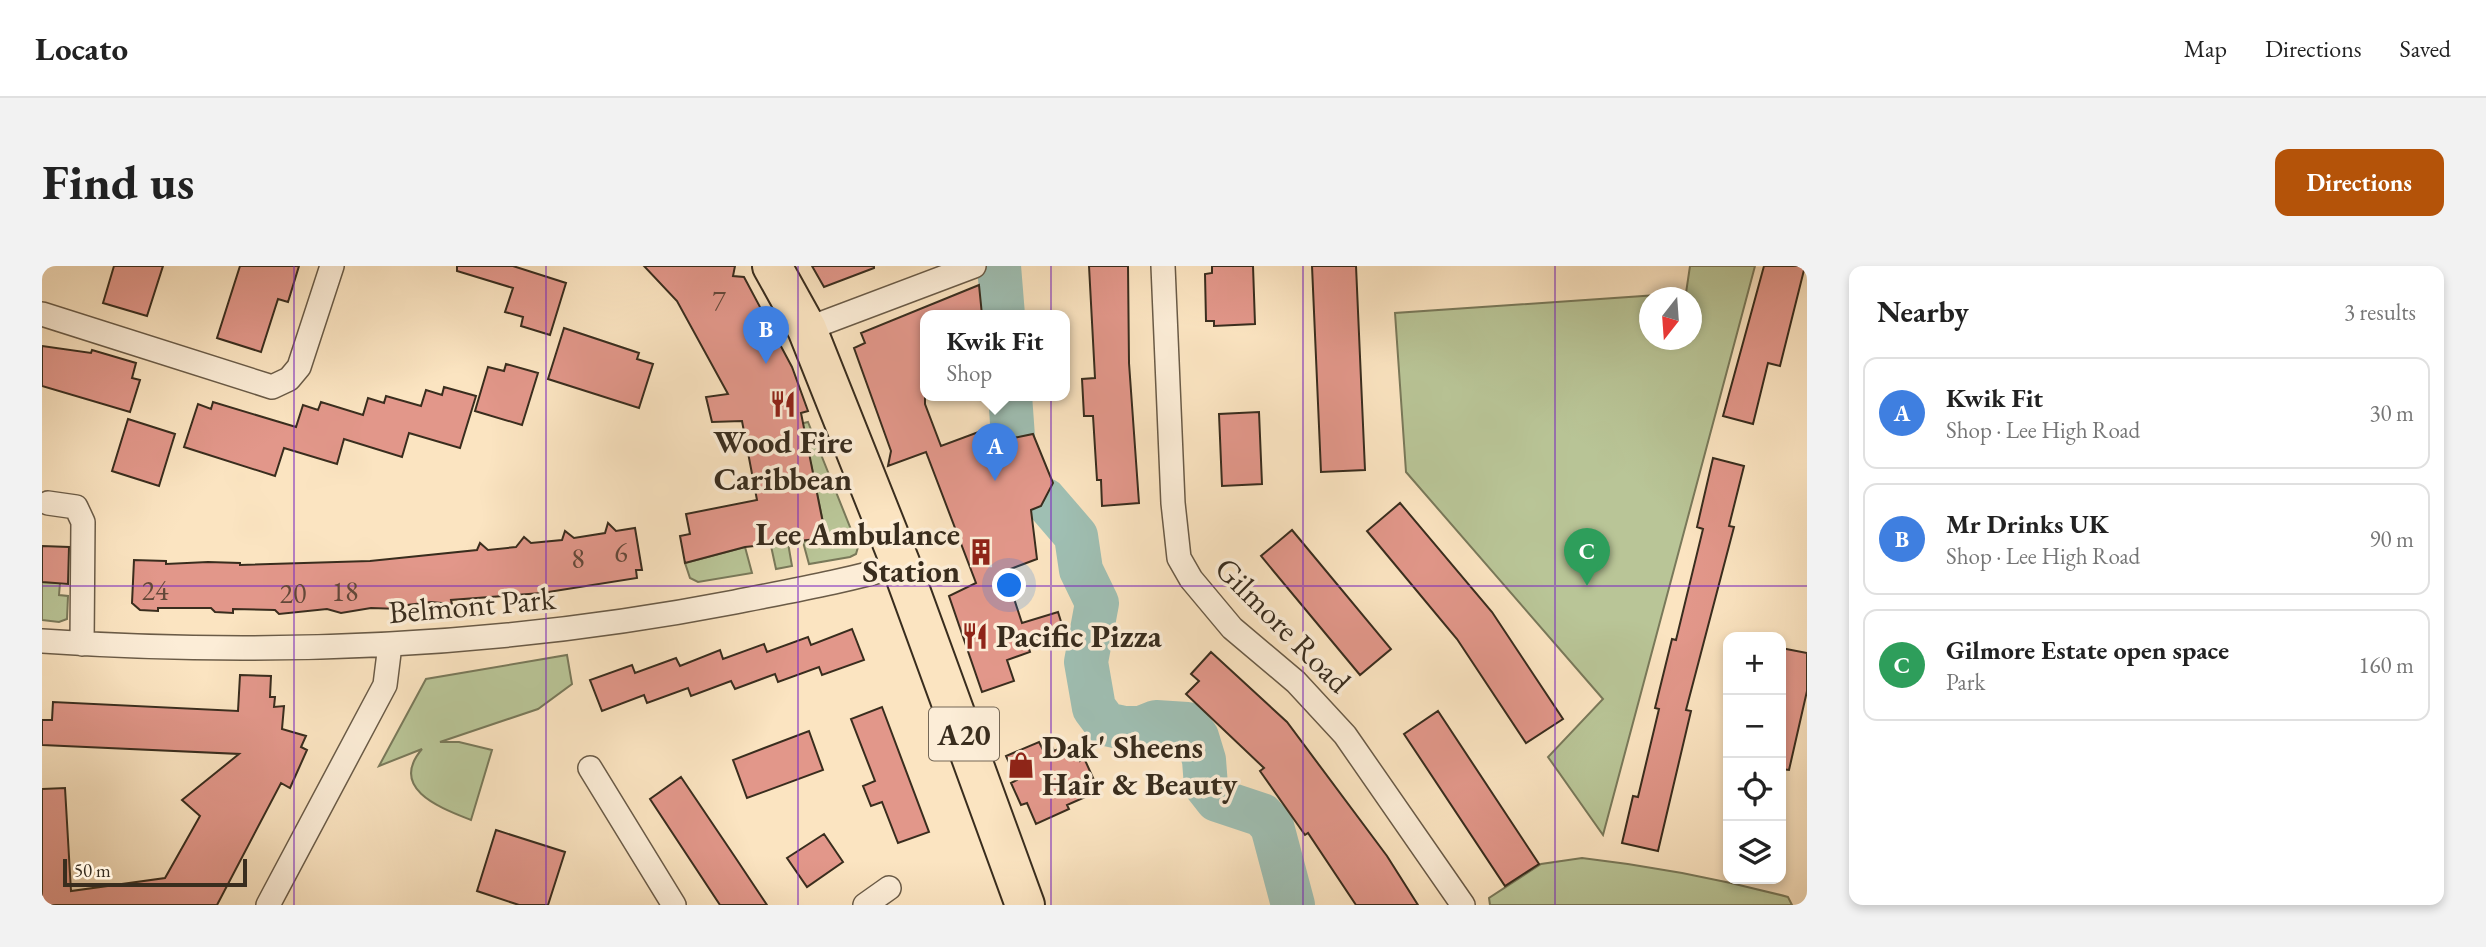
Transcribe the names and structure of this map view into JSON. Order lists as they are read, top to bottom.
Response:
{
  "streets": {
    "highway": ["A20"],
    "street": ["Belmont Park", "Gilmore Road"]
  },
  "crossings": [
    ["Belmont Park", "A20"]
  ],
  "places": {
    "restaurant": ["Wood Fire Caribbean", "Pacific Pizza"],
    "building": ["Lee Ambulance Station"],
    "shop": ["Dak' Sheens Hair & Beauty"]
  },
  "house_numbers": [
    "7",
    "6",
    "8",
    "24",
    "18",
    "20"
  ],
  "scale_bar": "50 m",
  "north": "bottom",
  "page": {
    "header": "Locato",
    "nav": ["Map", "Directions", "Saved"],
    "buttons": "Directions",
    "title": "Find us",
    "heading": ["Nearby", "3 results"],
    "pins": ["B", "A", "C"],
    "popup": ["Kwik Fit", "Shop"],
    "list": [
      {
        "mark": "A",
        "name": "Kwik Fit",
        "note": "Shop · Lee High Road",
        "value": "30 m"
      },
      {
        "mark": "B",
        "name": "Mr Drinks UK",
        "note": "Shop · Lee High Road",
        "value": "90 m"
      },
      {
        "mark": "C",
        "name": "Gilmore Estate open space",
        "note": "Park",
        "value": "160 m"
      }
    ],
    "map_buttons": ["+", "−"],
    "scale": "50 m"
  }
}
